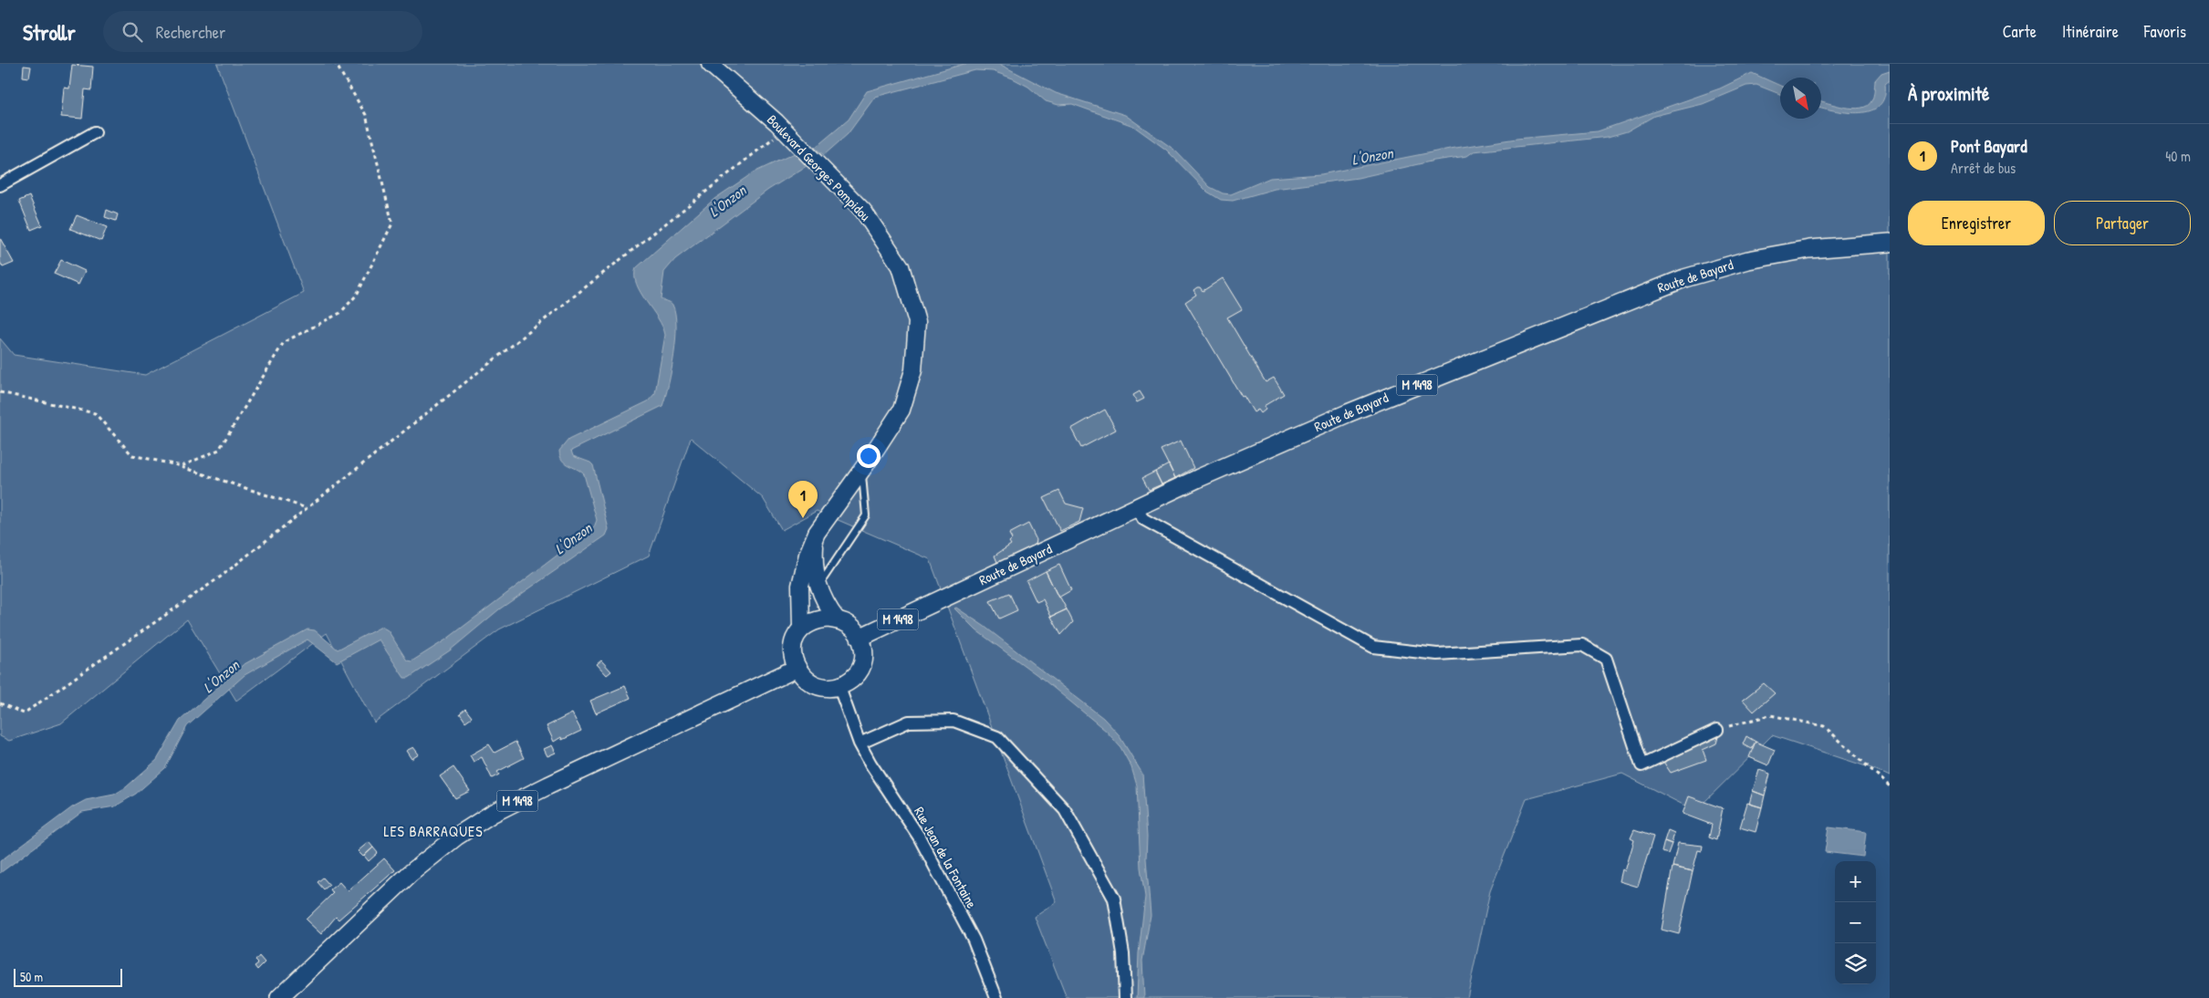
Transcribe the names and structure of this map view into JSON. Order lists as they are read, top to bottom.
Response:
{
  "streets": {
    "main road": ["Boulevard Georges Pompidou", "Route de Bayard", "M 1498"],
    "street": ["Rue Jean de la Fontaine"]
  },
  "crossings": [
    ["Boulevard Georges Pompidou", "Route de Bayard"],
    ["Boulevard Georges Pompidou", "M 1498"],
    ["Boulevard Georges Pompidou", "Rue Jean de la Fontaine"],
    ["Route de Bayard", "M 1498"],
    ["Route de Bayard", "Rue Jean de la Fontaine"],
    ["M 1498", "Rue Jean de la Fontaine"]
  ],
  "districts": ["LES BARRAQUES"],
  "water": ["L'Onzon"],
  "scale_bar": "50 m",
  "north": "bottom right",
  "page": {
    "header": "Strollr",
    "search": "Rechercher",
    "nav": ["Carte", "Itinéraire", "Favoris"],
    "heading": "À proximité",
    "list": [
      {
        "mark": "1",
        "name": "Pont Bayard",
        "note": "Arrêt de bus",
        "value": "40 m"
      }
    ],
    "buttons": ["Enregistrer", "Partager"],
    "pins": "1",
    "map_buttons": ["+", "−"],
    "scale": "50 m"
  }
}
